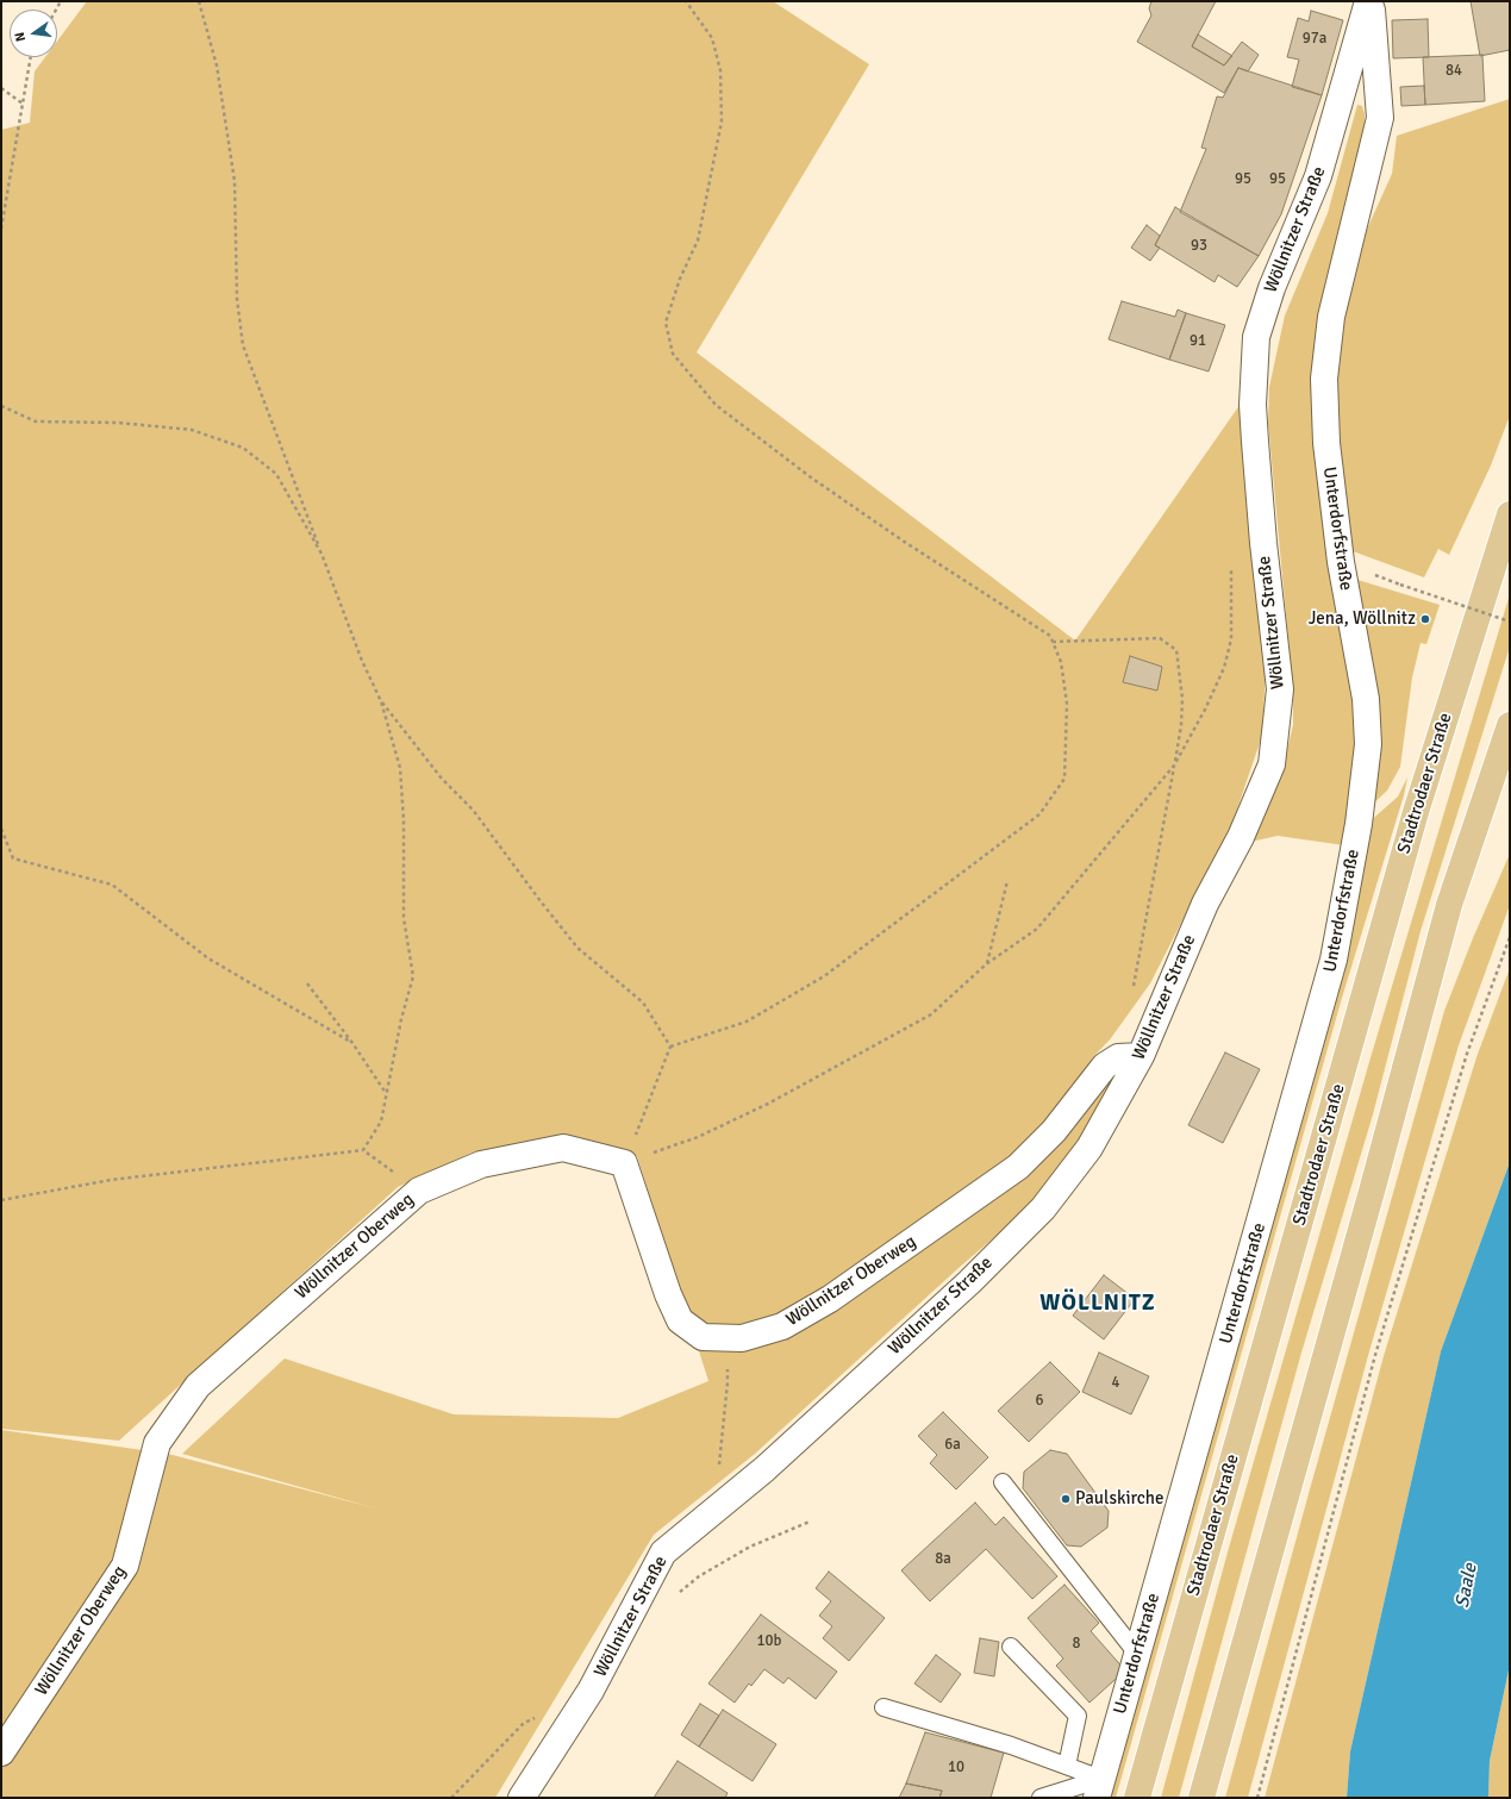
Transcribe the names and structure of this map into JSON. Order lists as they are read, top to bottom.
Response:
{
  "streets": {
    "main road": ["Stadtrodaer Straße"],
    "street": ["Wöllnitzer Straße", "Unterdorfstraße", "Wöllnitzer Oberweg"]
  },
  "crossings": [
    ["Wöllnitzer Straße", "Unterdorfstraße"],
    ["Wöllnitzer Straße", "Wöllnitzer Oberweg"]
  ],
  "districts": ["WÖLLNITZ"],
  "water": ["Saale"],
  "places": ["Jena, Wöllnitz", "Paulskirche"],
  "house_numbers": [
    "97a",
    "84",
    "95",
    "95",
    "93",
    "91",
    "4",
    "6",
    "6a",
    "8a",
    "10b",
    "8",
    "10"
  ],
  "north": "left"
}
